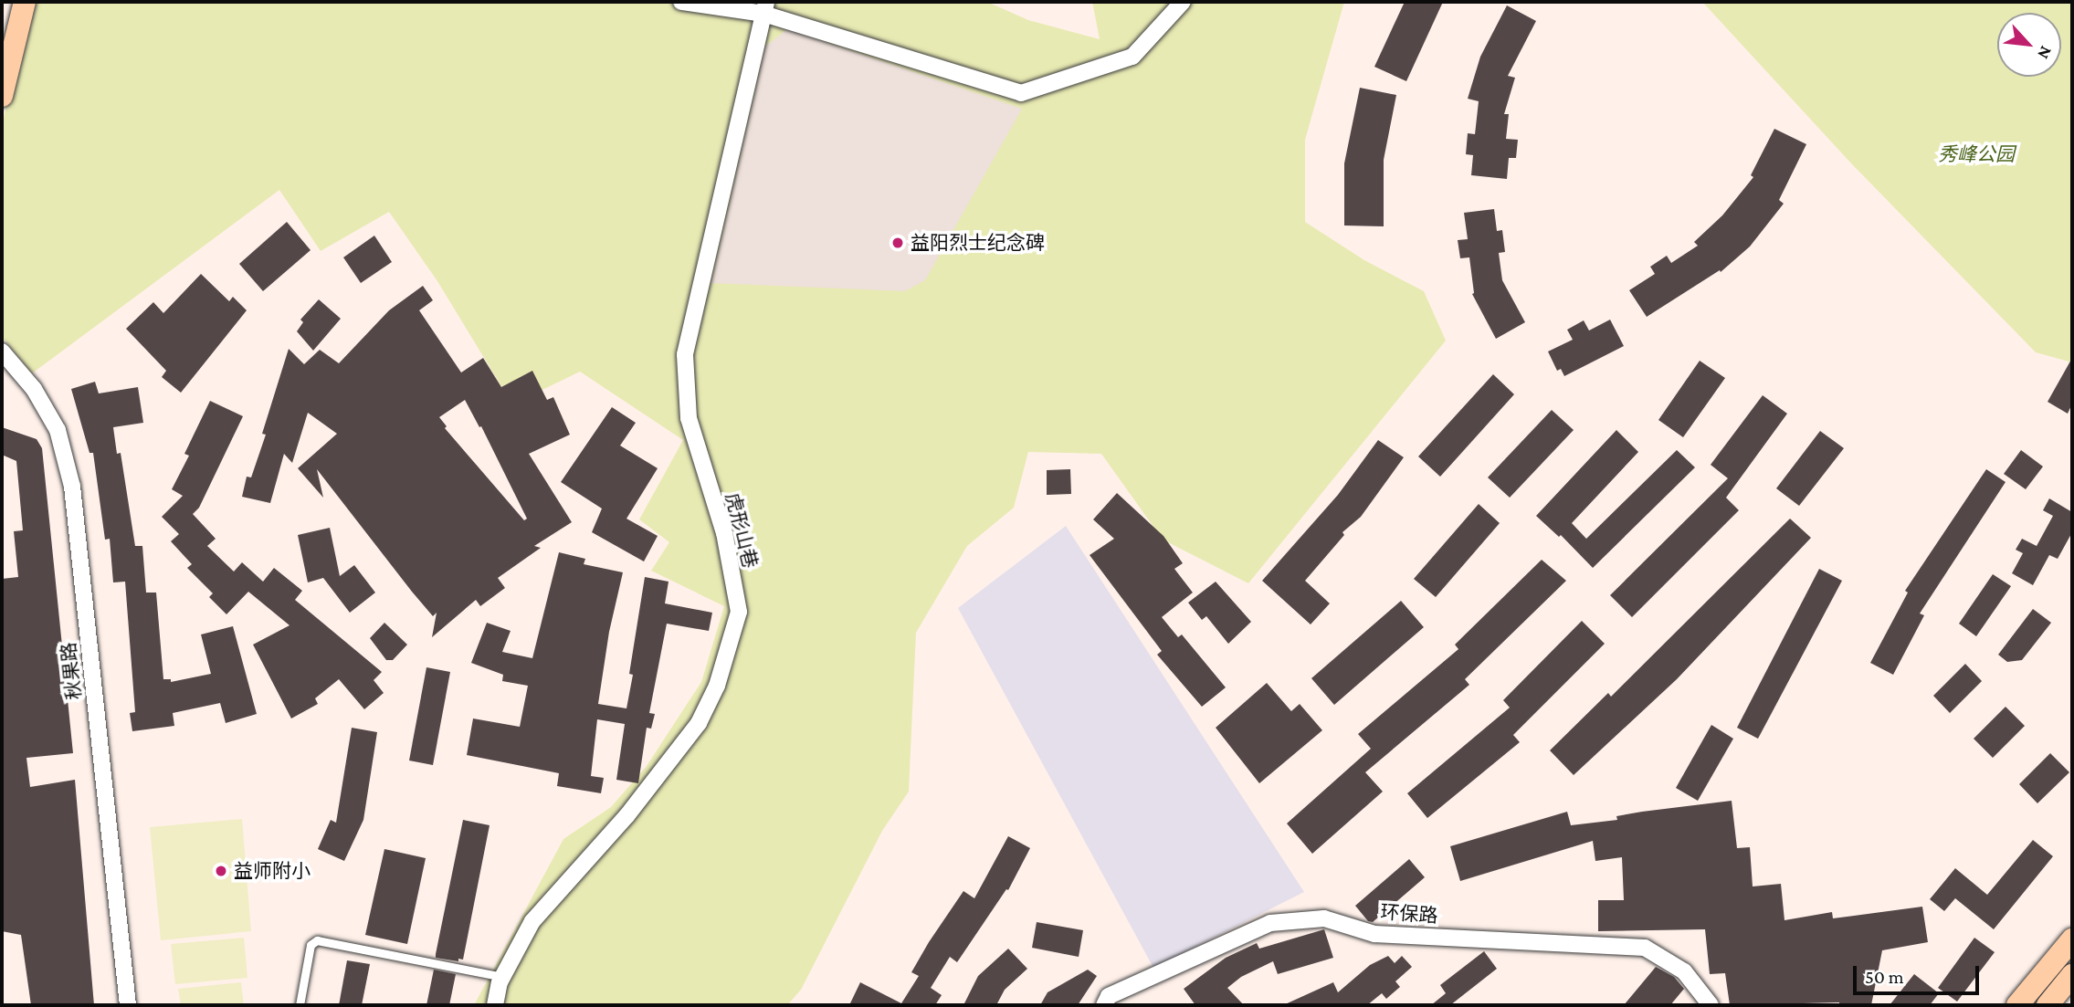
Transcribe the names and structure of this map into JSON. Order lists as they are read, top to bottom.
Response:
{
  "streets": {
    "street": ["虎形山巷", "秋果路", "环保路"]
  },
  "parks": ["秀峰公园"],
  "places": ["益阳烈士纪念碑", "益师附小"],
  "scale_bar": "50 m",
  "north": "bottom right"
}
